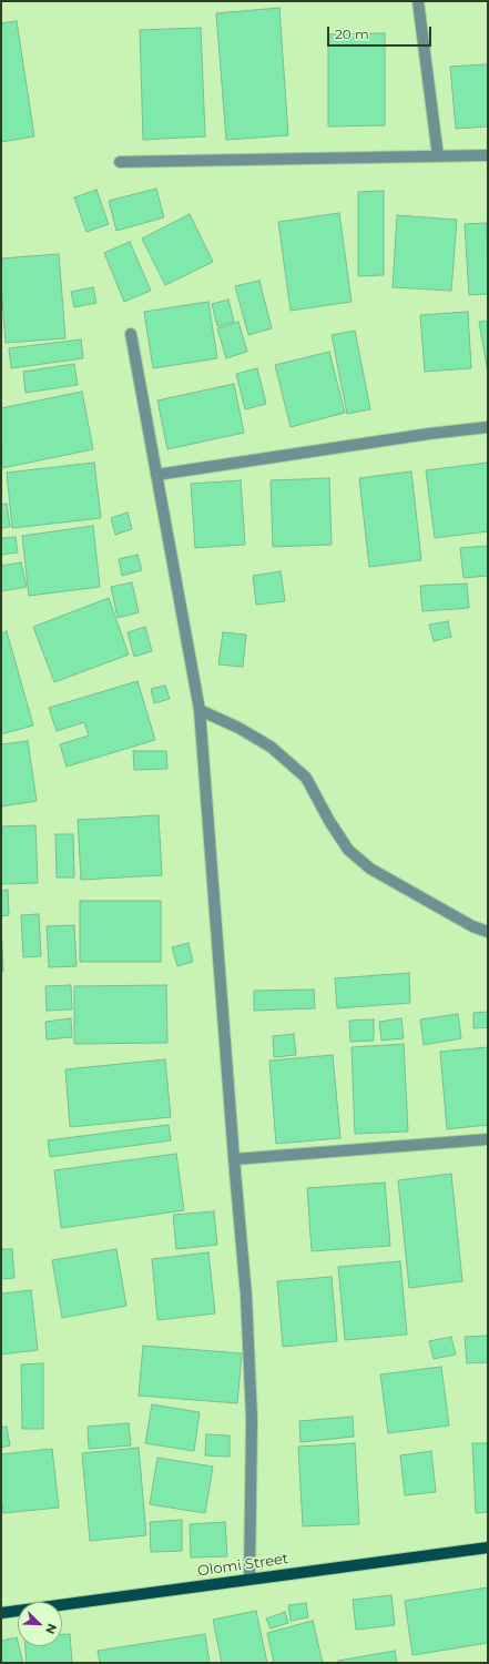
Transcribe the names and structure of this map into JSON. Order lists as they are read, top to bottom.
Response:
{
  "streets": {
    "main road": ["Olomi Street"]
  },
  "scale_bar": "20 m",
  "north": "bottom right"
}
